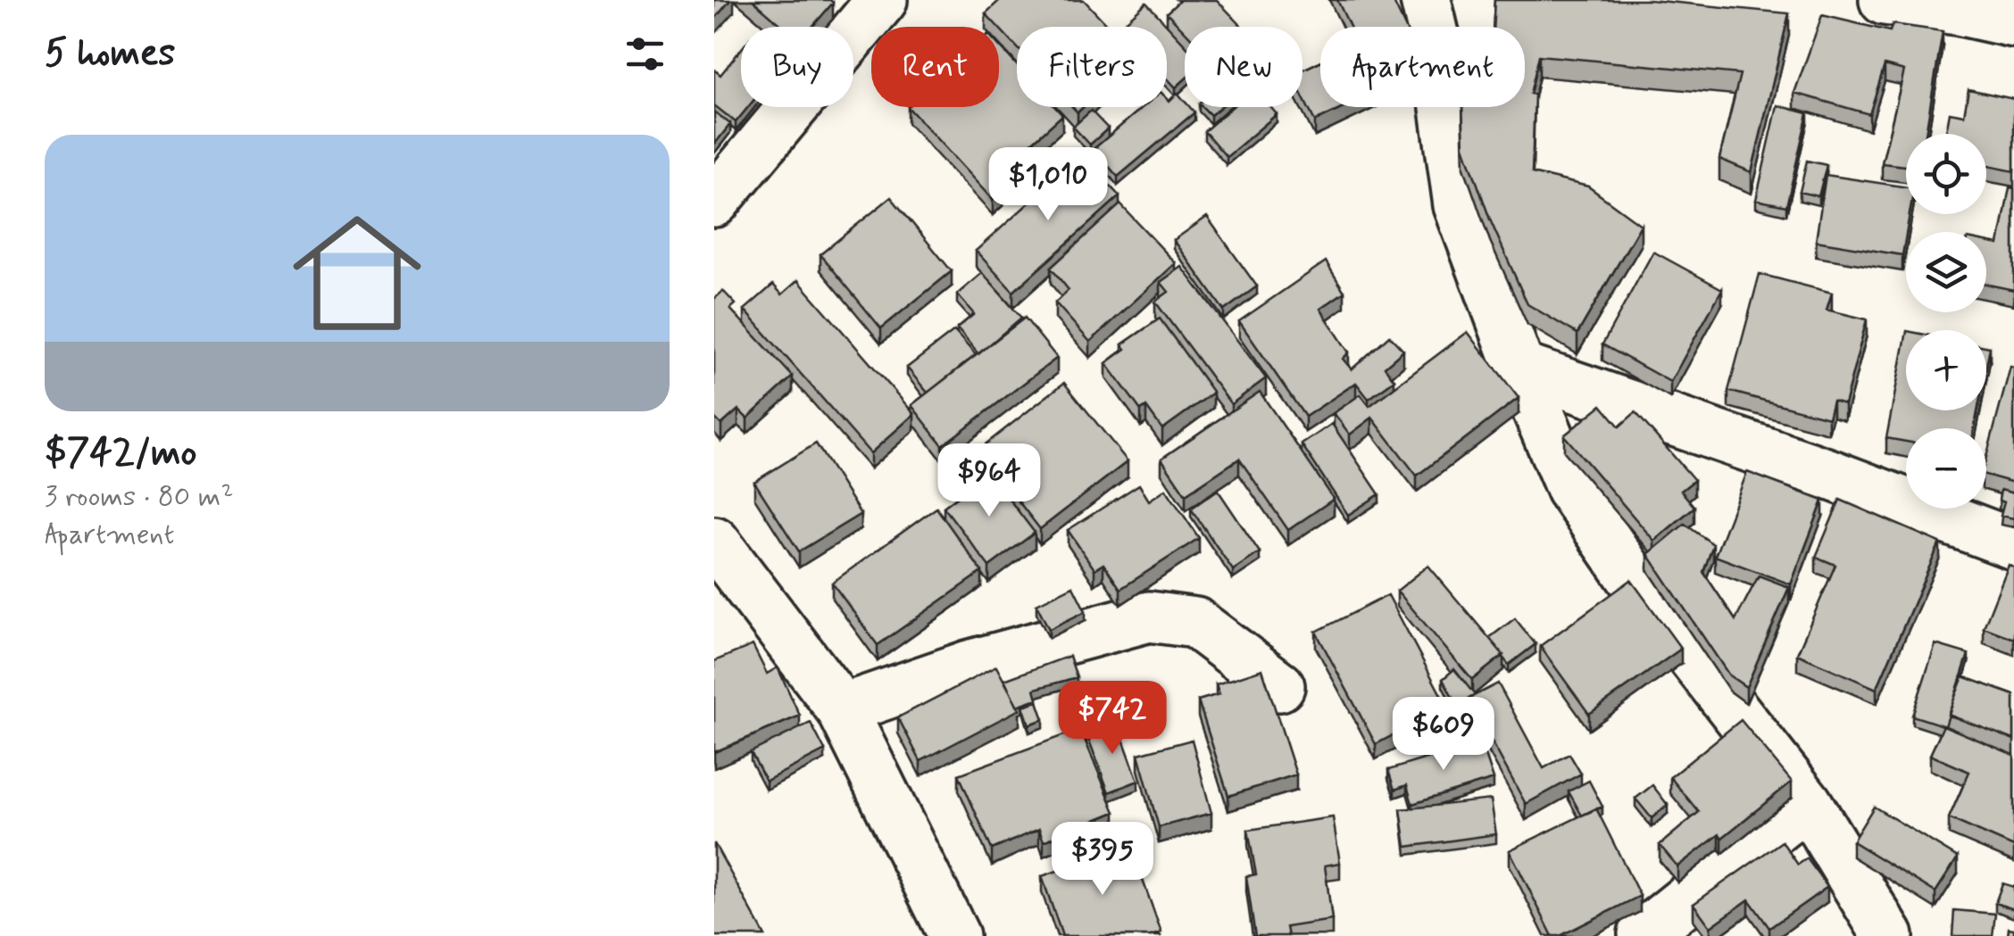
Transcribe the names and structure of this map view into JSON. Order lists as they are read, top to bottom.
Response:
{
  "page": {
    "heading": "5 homes",
    "chip": [
      "Buy",
      "Rent",
      "Filters",
      "New",
      "Apartment"
    ],
    "list": [
      {
        "name": "$742/mo",
        "note": "3 rooms · 80 m² · Apartment"
      }
    ],
    "map_buttons": ["+", "−"],
    "price": [
      "$1,010",
      "$964",
      "$742",
      "$609",
      "$395"
    ]
  }
}
